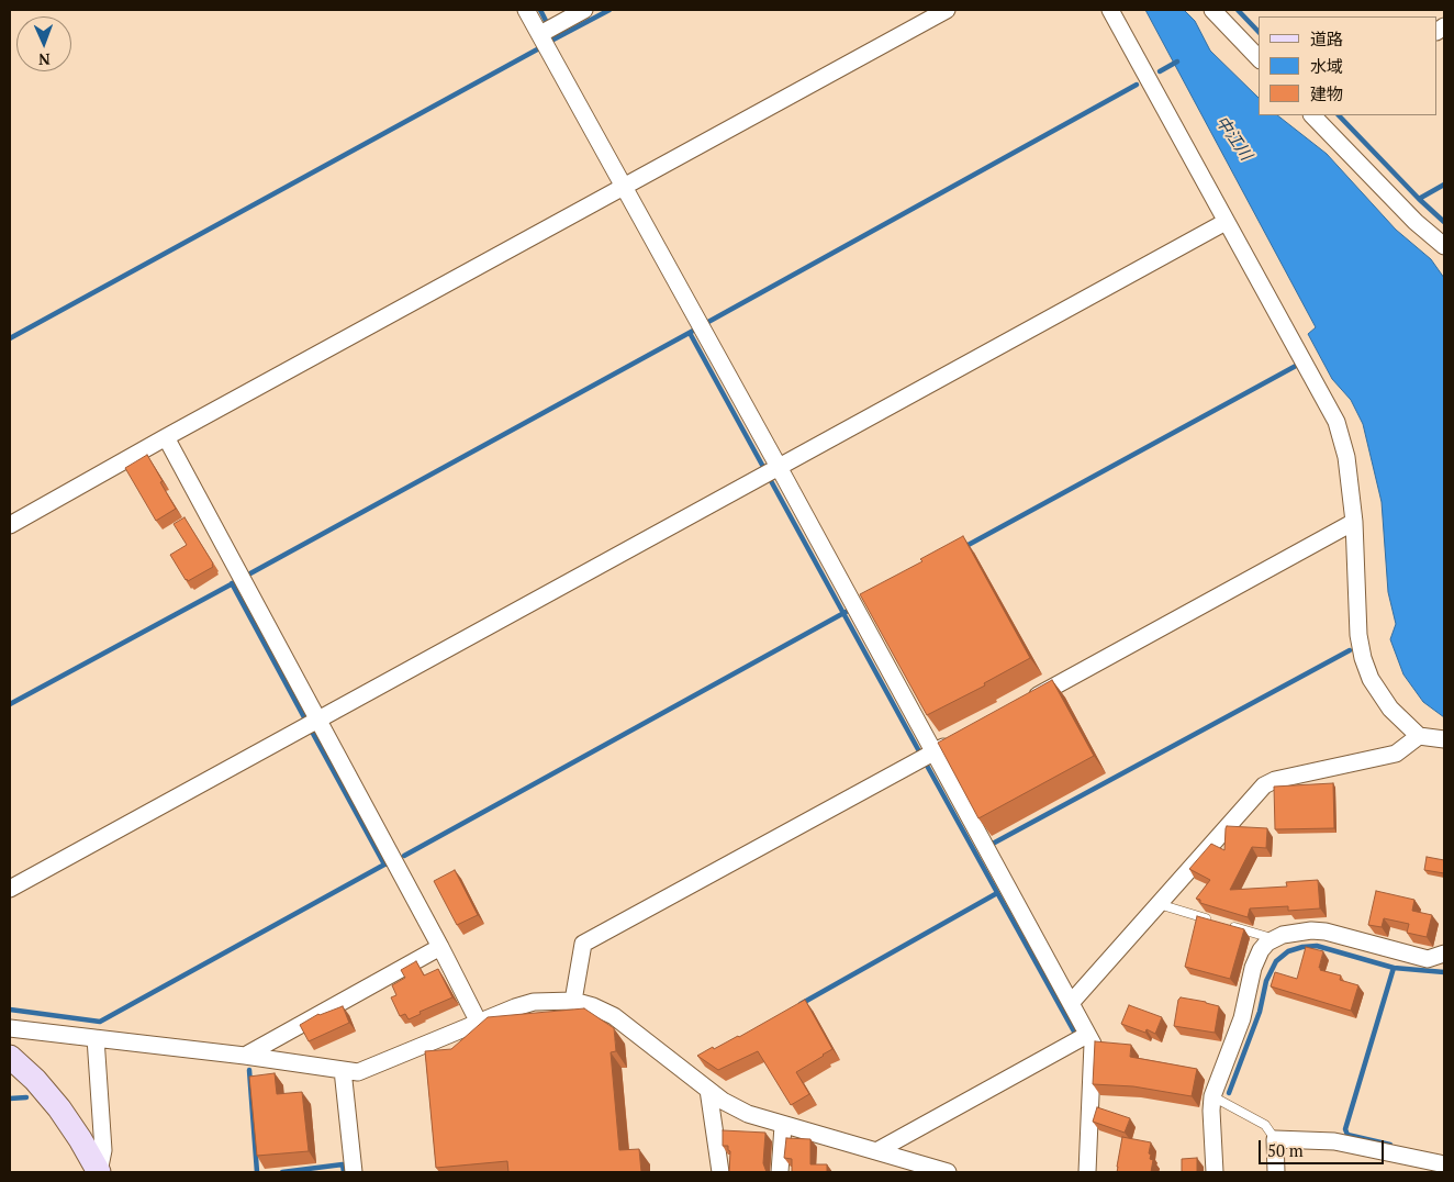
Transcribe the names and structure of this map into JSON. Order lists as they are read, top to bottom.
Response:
{
  "water": ["中江川"],
  "legend": ["道路", "水域", "建物"],
  "scale_bar": "50 m",
  "north": "bottom"
}
